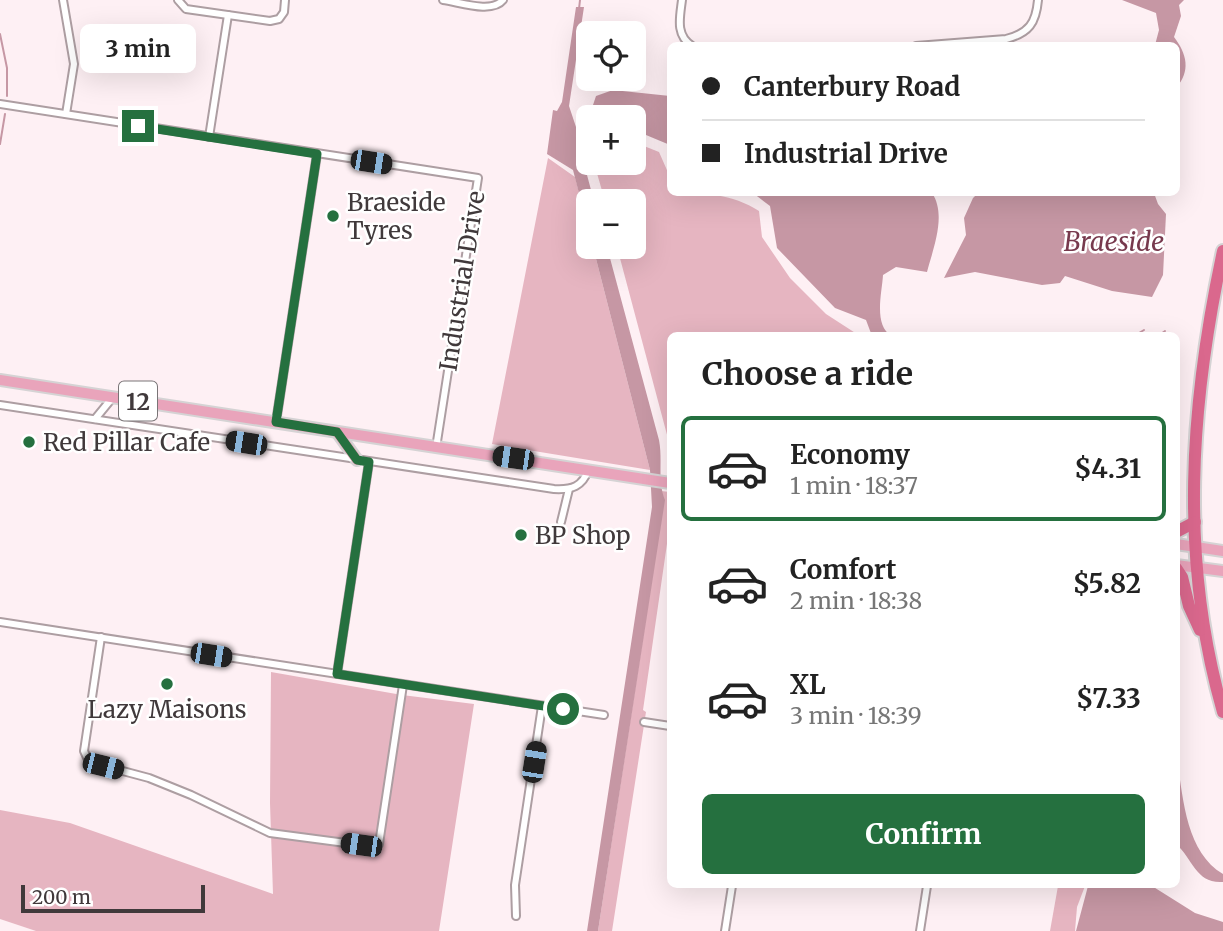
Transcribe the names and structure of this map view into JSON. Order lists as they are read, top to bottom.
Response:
{
  "streets": {
    "main road": ["12"],
    "street": ["Industrial Drive"]
  },
  "crossings": [
    ["Industrial Drive", "12"]
  ],
  "water": ["Braeside"],
  "places": [
    "Braeside Tyres",
    "Red Pillar Cafe",
    "BP Shop",
    "Lazy Maisons"
  ],
  "scale_bar": "200 m",
  "page": {
    "map_buttons": ["+", "−"],
    "bubble": "3 min",
    "banner": ["Canterbury Road", "Industrial Drive"],
    "heading": "Choose a ride",
    "list": [
      {
        "name": "Economy",
        "note": "1 min · 18:37",
        "value": "$4.31"
      },
      {
        "name": "Comfort",
        "note": "2 min · 18:38",
        "value": "$5.82"
      },
      {
        "name": "XL",
        "note": "3 min · 18:39",
        "value": "$7.33"
      }
    ],
    "buttons": "Confirm",
    "scale": "200 m"
  }
}
